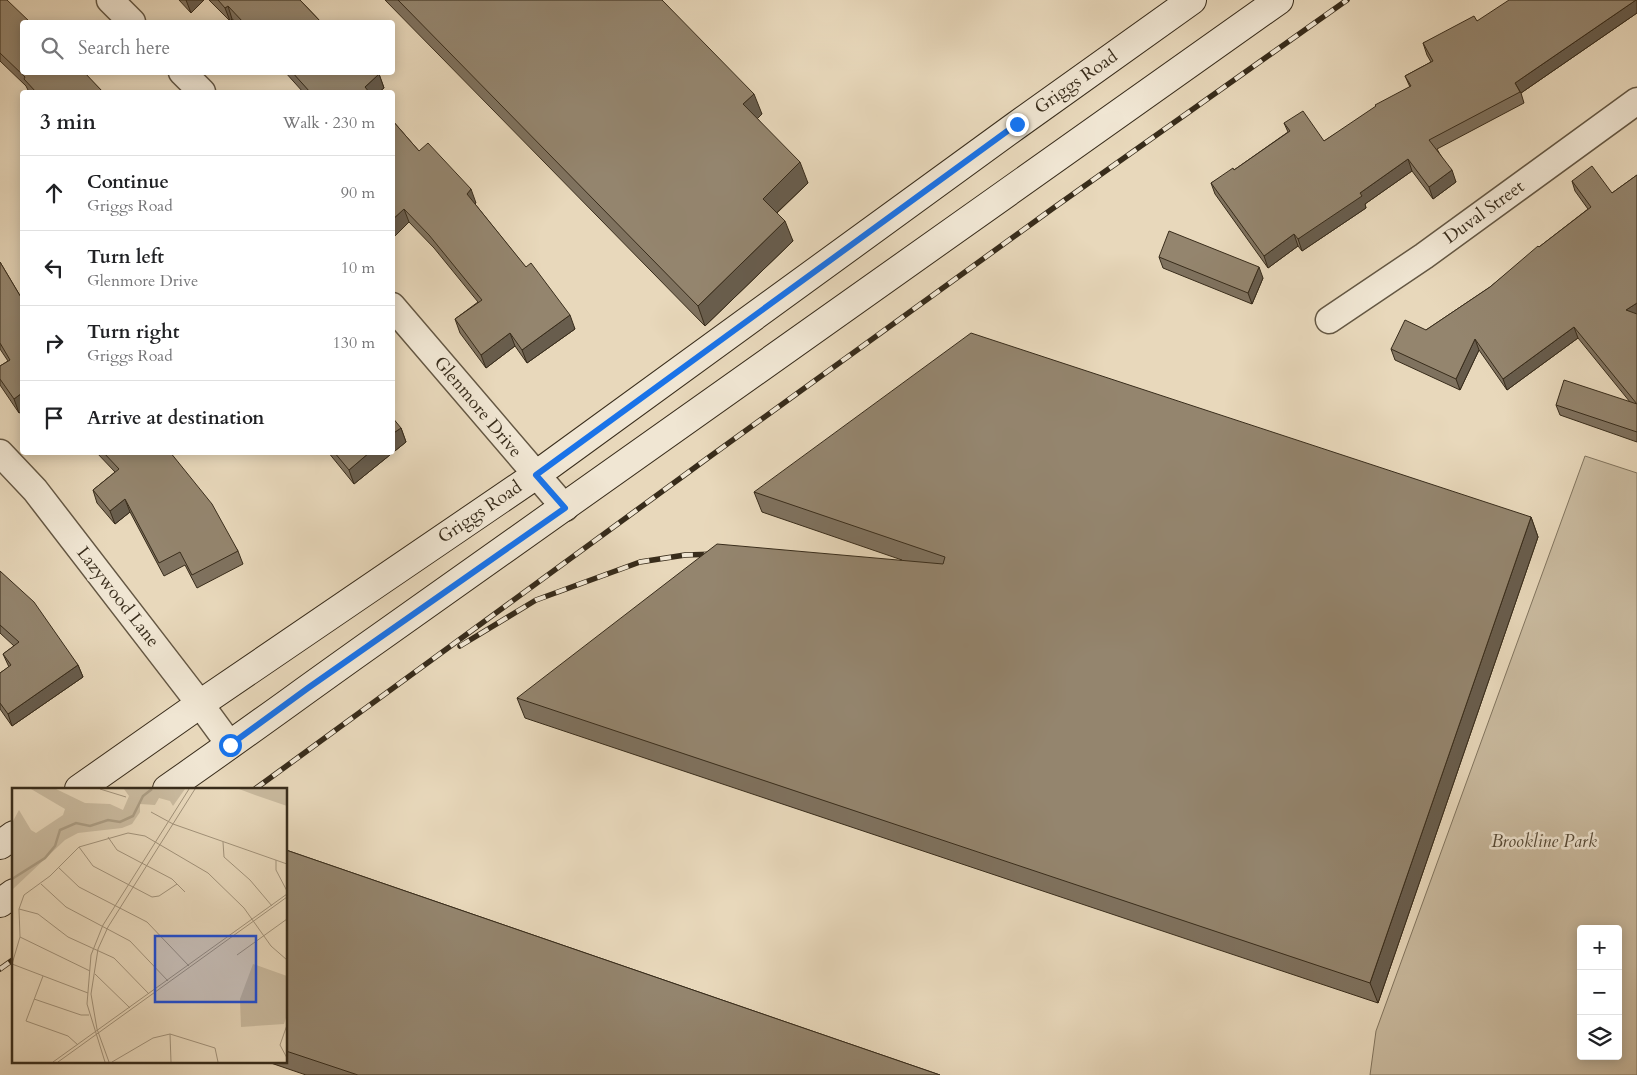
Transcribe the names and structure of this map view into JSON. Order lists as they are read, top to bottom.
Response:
{
  "streets": {
    "main road": ["Griggs Road"],
    "street": ["Duval Street", "Glenmore Drive", "Lazywood Lane"]
  },
  "crossings": [
    ["Griggs Road", "Glenmore Drive"],
    ["Griggs Road", "Lazywood Lane"]
  ],
  "parks": ["Brookline Park"],
  "page": {
    "search": "Search here",
    "heading": ["3 min", "Walk · 230 m"],
    "list": [
      ["Continue", "Griggs Road", "90 m"],
      ["Turn left", "Glenmore Drive", "10 m"],
      ["Turn right", "Griggs Road", "130 m"],
      "Arrive at destination"
    ],
    "map_buttons": ["+", "−"]
  }
}
